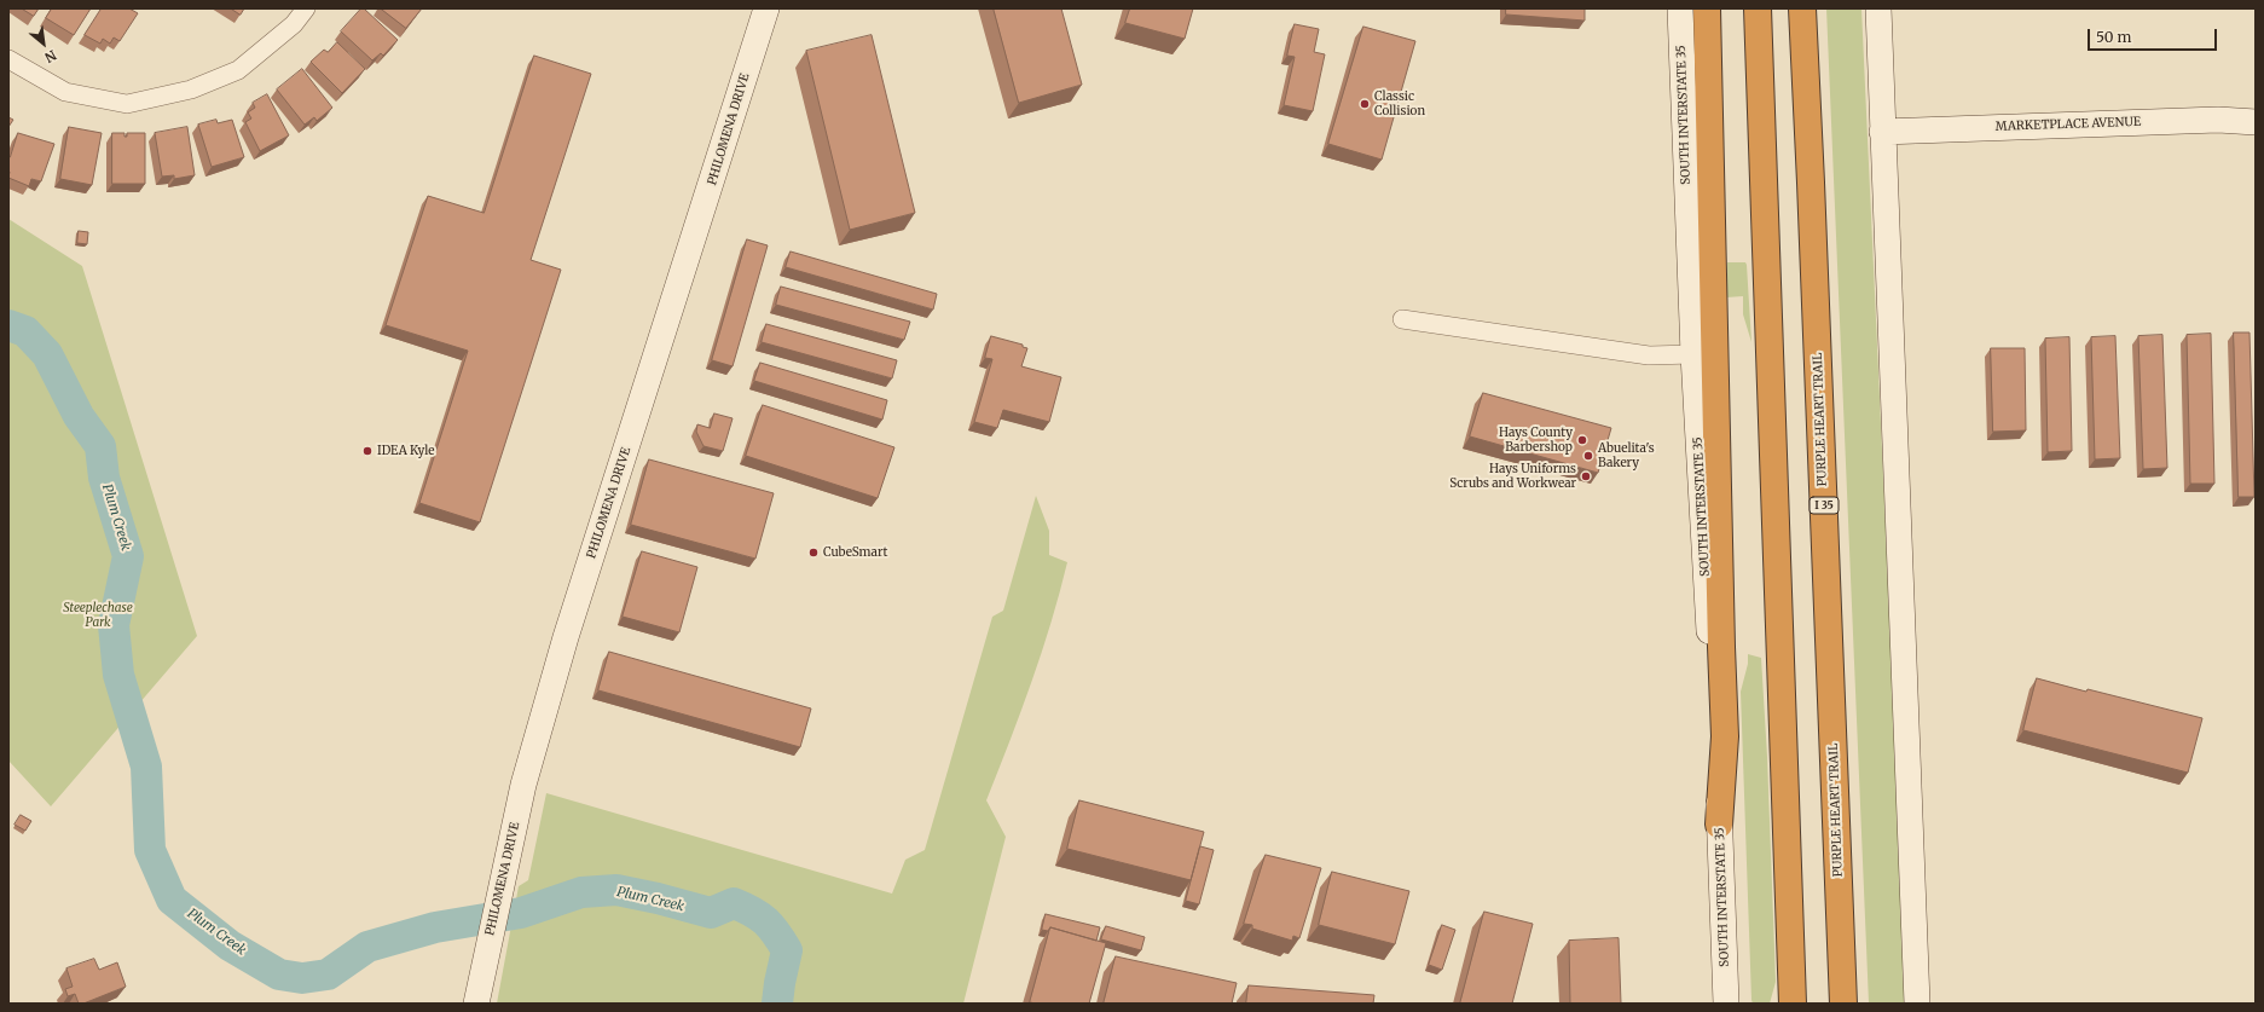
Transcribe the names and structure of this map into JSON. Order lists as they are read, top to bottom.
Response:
{
  "streets": {
    "highway": ["PURPLE HEART TRAIL", "I 35"],
    "main road": ["SOUTH INTERSTATE 35", "MARKETPLACE AVENUE", "PHILOMENA DRIVE"]
  },
  "water": ["Plum Creek"],
  "parks": ["Steeplechase Park"],
  "places": [
    "Classic Collision",
    "Hays County Barbershop",
    "IDEA Kyle",
    "Abuelita's Bakery",
    "Hays Uniforms Scrubs and Workwear",
    "CubeSmart"
  ],
  "scale_bar": "50 m",
  "north": "bottom right"
}
